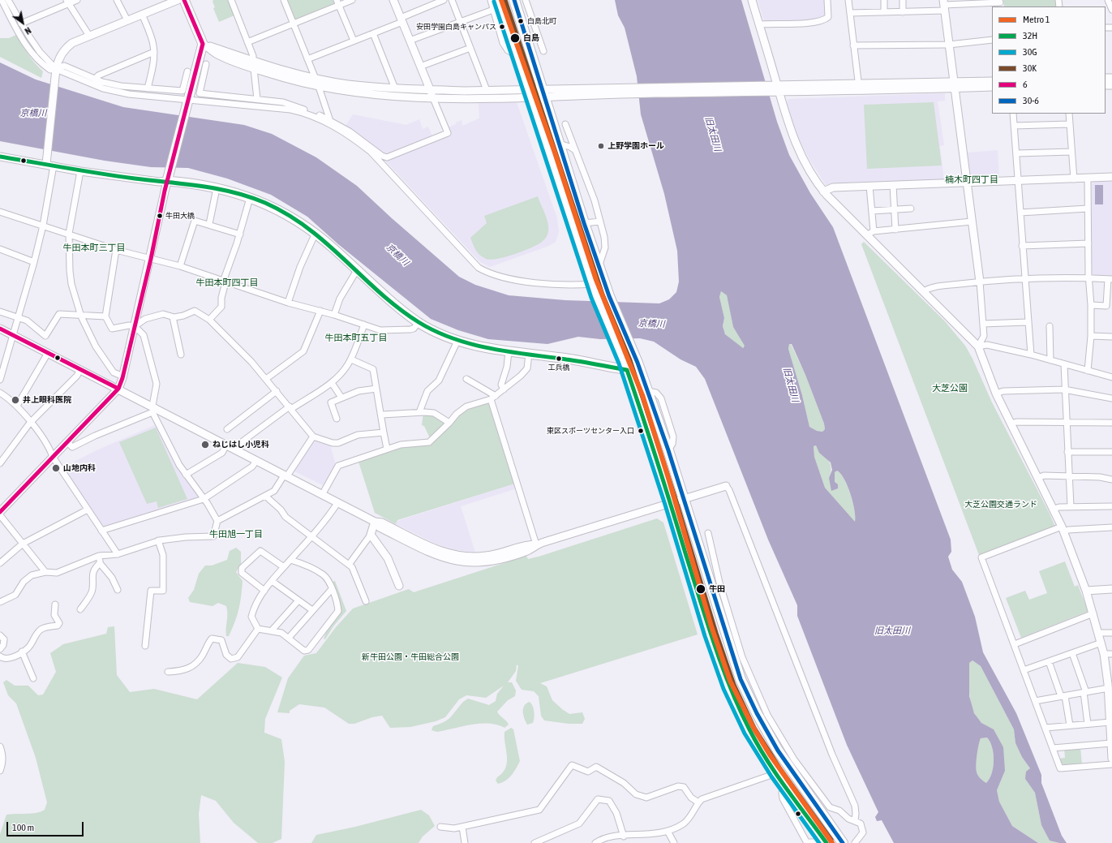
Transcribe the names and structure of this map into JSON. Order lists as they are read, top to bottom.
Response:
{
  "districts": [
    "楠木町四丁目",
    "牛田本町三丁目",
    "牛田本町四丁目",
    "牛田本町五丁目",
    "大芝公園",
    "牛田旭一丁目"
  ],
  "water": ["京橋川", "旧太田川"],
  "parks": ["大芝公園交通ランド", "新牛田公園・牛田総合公園"],
  "places": [
    "白島北町",
    "安田学園白島キャンパス",
    "白島",
    "上野学園ホール",
    "牛田大橋",
    "工兵橋",
    "井上眼科医院",
    "東区スポーツセンター入口",
    "ねじはし小児科",
    "山地内科",
    "牛田"
  ],
  "lines": [
    "metro line 1",
    "transit line 30K",
    "transit line 6",
    "transit line 30-6",
    "transit line 30G",
    "transit line 32H"
  ],
  "legend": [
    "Metro 1",
    "32H",
    "30G",
    "30K",
    "6",
    "30-6"
  ],
  "scale_bar": "100 m",
  "north": "bottom right"
}
